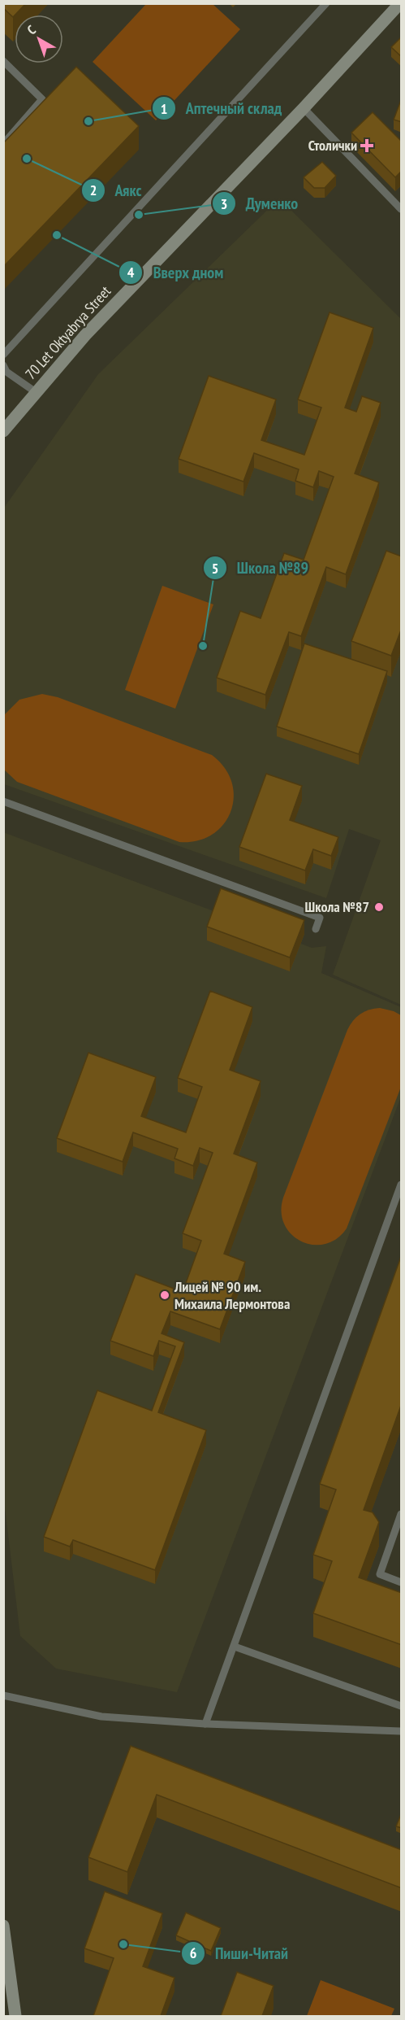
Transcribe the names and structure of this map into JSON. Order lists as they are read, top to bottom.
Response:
{
  "streets": {
    "main road": ["70 Let Oktyabrya Street"]
  },
  "places": {
    "other": [
      "Аптечный склад",
      "Аякс",
      "Думенко",
      "Вверх дном",
      "Школа №89",
      "Школа №87",
      "Лицей № 90 им. Михаила Лермонтова",
      "Пиши-Читай"
    ],
    "health": ["Столички"]
  },
  "north": "top left"
}
